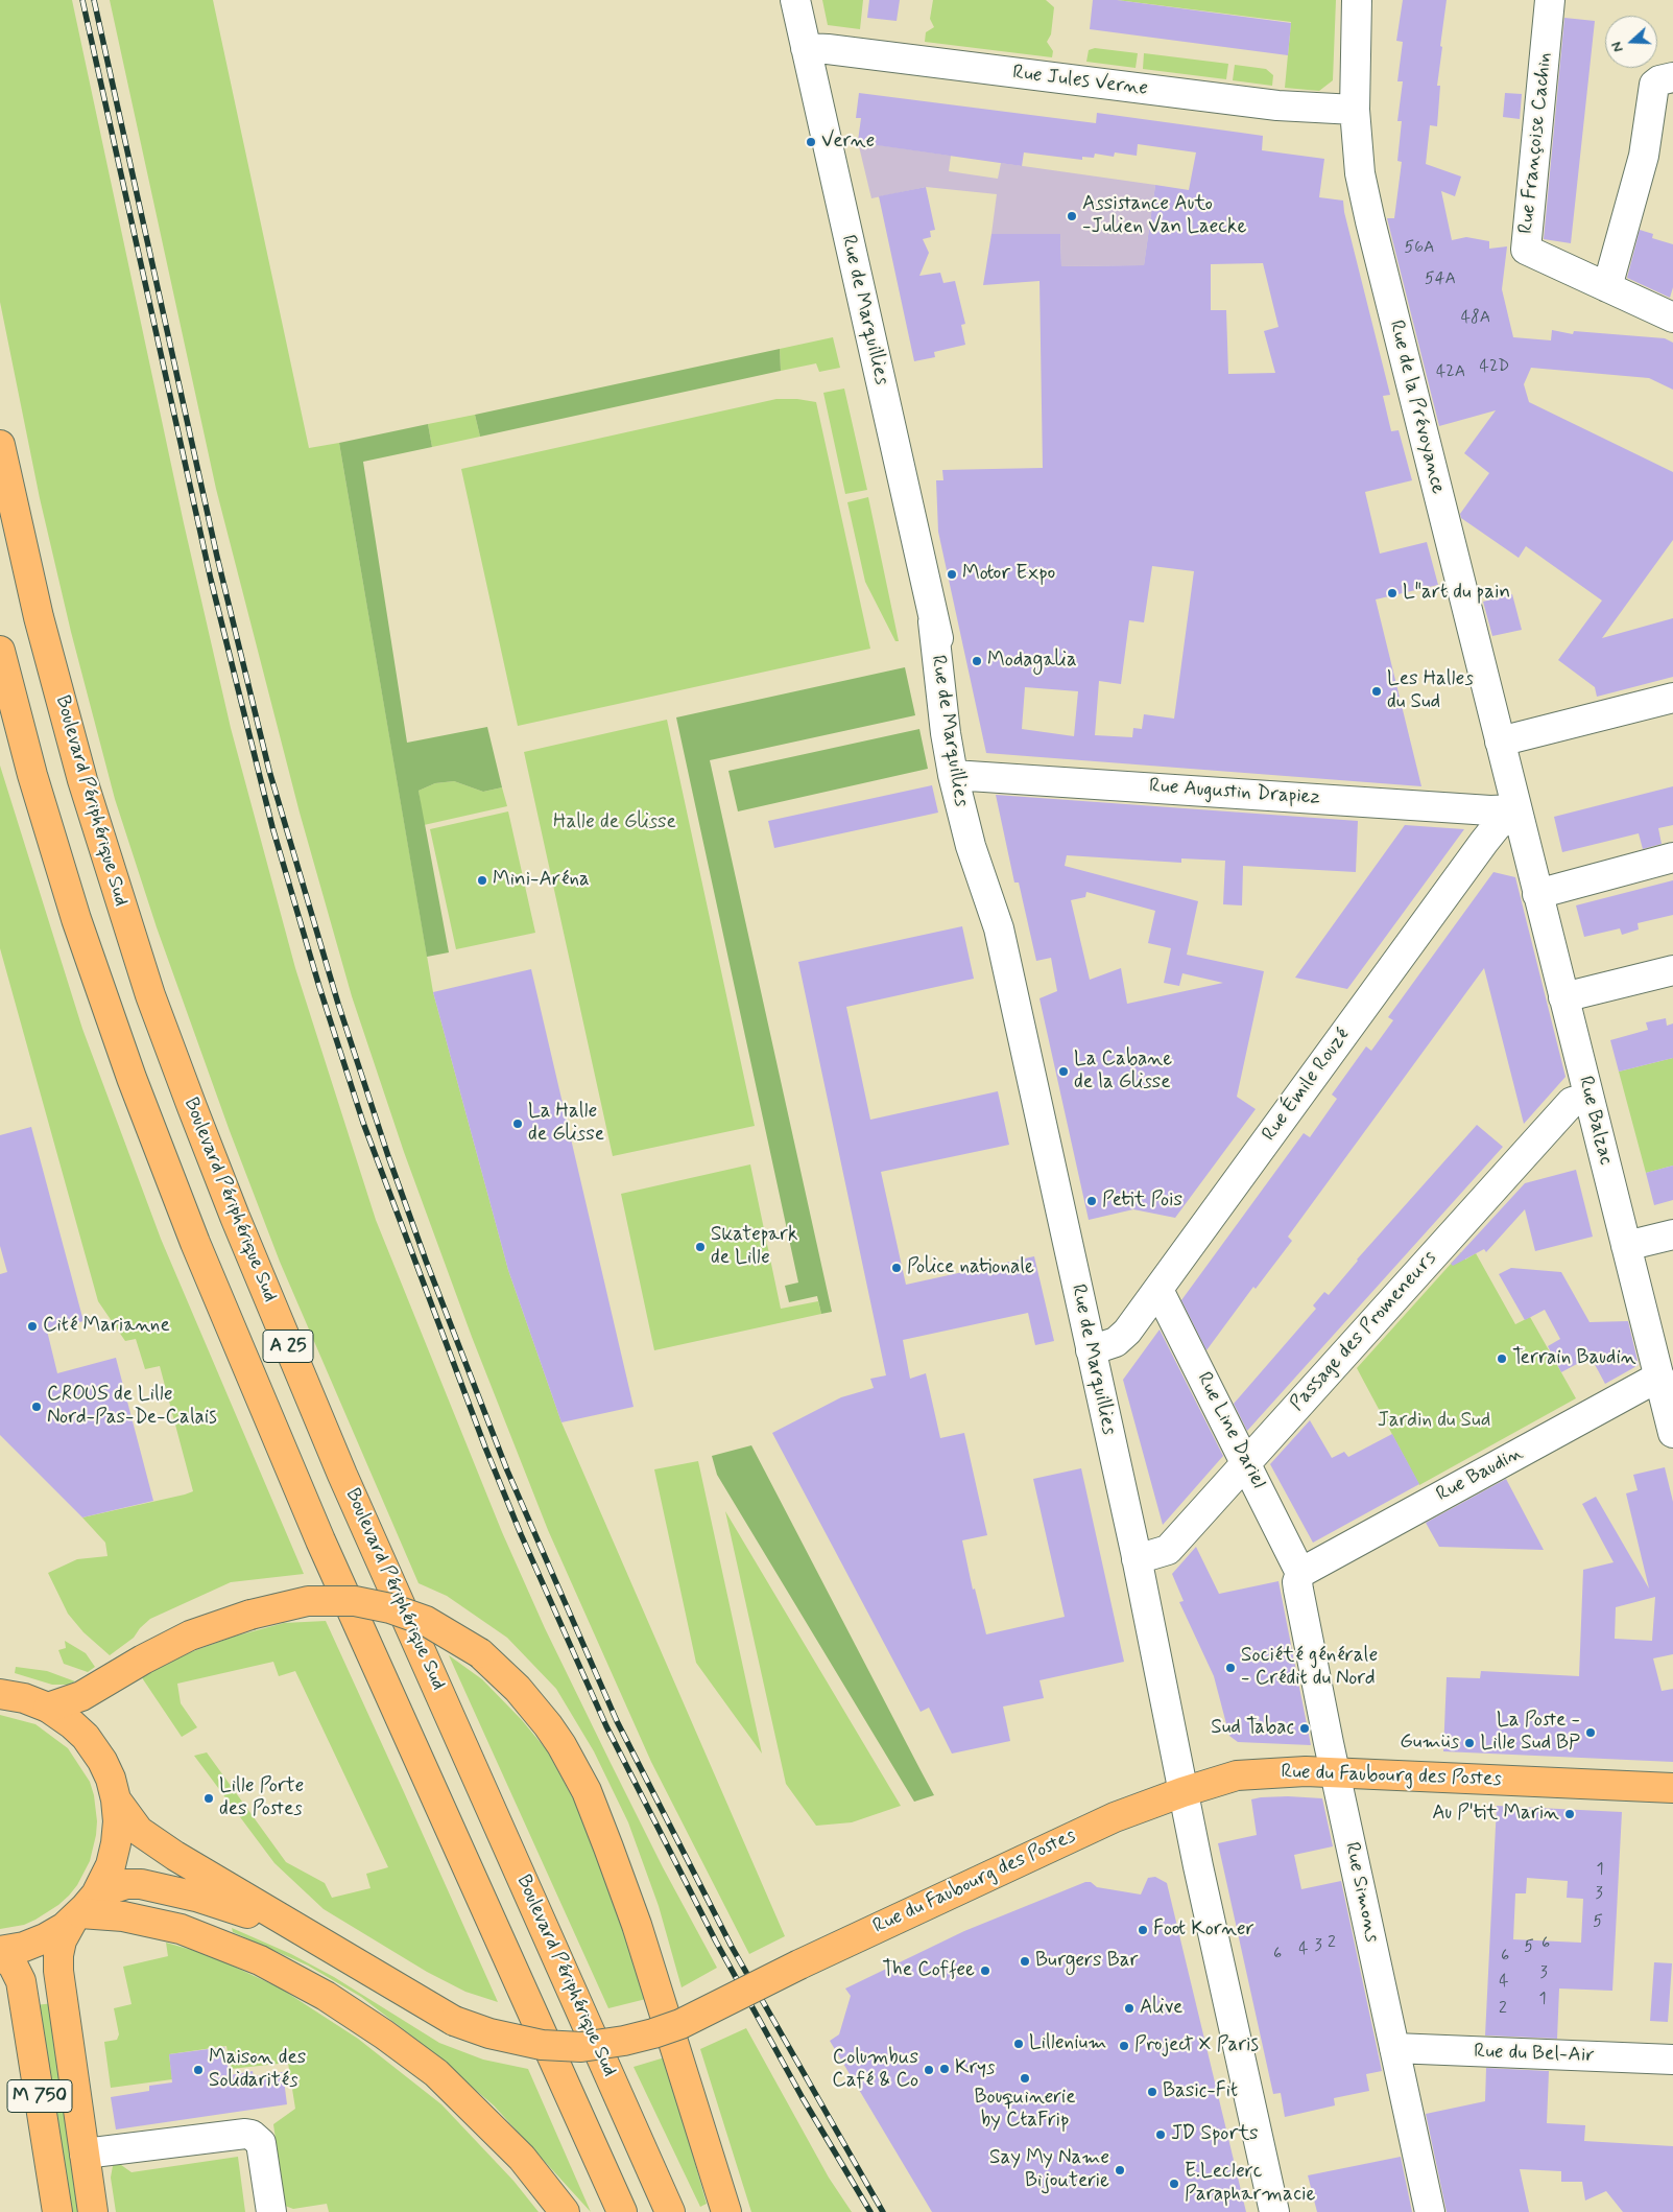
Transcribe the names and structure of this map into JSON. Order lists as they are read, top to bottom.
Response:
{
  "streets": {
    "main road": [
      "Boulevard Périphérique Sud",
      "A 25",
      "Rue du Faubourg des Postes",
      "M 750"
    ],
    "street": [
      "Rue Jules Verne",
      "Rue Françoise Cachin",
      "Rue de Marquillies",
      "Rue de la Prévoyance",
      "Rue Augustin Drapiez",
      "Rue Émile Rouzé",
      "Rue Balzac",
      "Passage des Promeneurs",
      "Rue Line Dariel",
      "Rue Baudin",
      "Rue Simons",
      "Rue du Bel-Air"
    ]
  },
  "crossings": [
    ["Rue Jules Verne", "Rue de Marquillies"],
    ["Rue Jules Verne", "Rue de la Prévoyance"],
    ["Rue de Marquillies", "Rue Augustin Drapiez"],
    ["Rue de Marquillies", "Rue Émile Rouzé"],
    ["Rue de Marquillies", "Passage des Promeneurs"],
    ["Rue de Marquillies", "Rue du Faubourg des Postes"],
    ["Rue de la Prévoyance", "Rue Augustin Drapiez"],
    ["Rue de la Prévoyance", "Rue Émile Rouzé"],
    ["Rue de la Prévoyance", "Rue Balzac"],
    ["Rue Augustin Drapiez", "Rue Émile Rouzé"],
    ["Rue Augustin Drapiez", "Rue Balzac"],
    ["Rue Émile Rouzé", "Rue Balzac"],
    ["Rue Émile Rouzé", "Rue Line Dariel"],
    ["Rue Balzac", "Passage des Promeneurs"],
    ["Rue Balzac", "Rue Baudin"],
    ["Passage des Promeneurs", "Rue Line Dariel"],
    ["Rue Line Dariel", "Rue Baudin"],
    ["Rue Line Dariel", "Rue Simons"],
    ["Rue Baudin", "Rue Simons"],
    ["Rue du Faubourg des Postes", "Rue Simons"],
    ["Rue du Faubourg des Postes", "M 750"],
    ["Rue Simons", "Rue du Bel-Air"]
  ],
  "parks": ["Halle de Glisse", "Jardin du Sud"],
  "places": [
    "Verne",
    "Assistance Auto -Julien Van Laecke",
    "Motor Expo",
    "L\"art du pain",
    "Modagalia",
    "Les Halles du Sud",
    "Mini-Aréna",
    "La Cabane de la Glisse",
    "La Halle de Glisse",
    "Petit Pois",
    "Skatepark de Lille",
    "Police nationale",
    "Cité Marianne",
    "Terrain Baudin",
    "CROUS de Lille Nord-Pas-De-Calais",
    "Société générale - Crédit du Nord",
    "Sud Tabac",
    "La Poste - Lille Sud BP",
    "Gumüs",
    "Lille Porte des Postes",
    "Au P'tit Marin",
    "Foot Korner",
    "Burgers Bar",
    "The Coffee",
    "Alive",
    "Lillenium",
    "Project X Paris",
    "Krys",
    "Maison des Solidarités",
    "Columbus Café & Co",
    "Bouquinerie by CtaFrip",
    "Basic-Fit",
    "JD Sports",
    "Say My Name Bijouterie",
    "E.Leclerc Parapharmacie"
  ],
  "house_numbers": [
    "56A",
    "54A",
    "48A",
    "42D",
    "42A",
    "1",
    "3",
    "5",
    "2",
    "6",
    "3",
    "5",
    "4",
    "6",
    "6",
    "3",
    "4",
    "1",
    "2"
  ],
  "north": "left"
}
